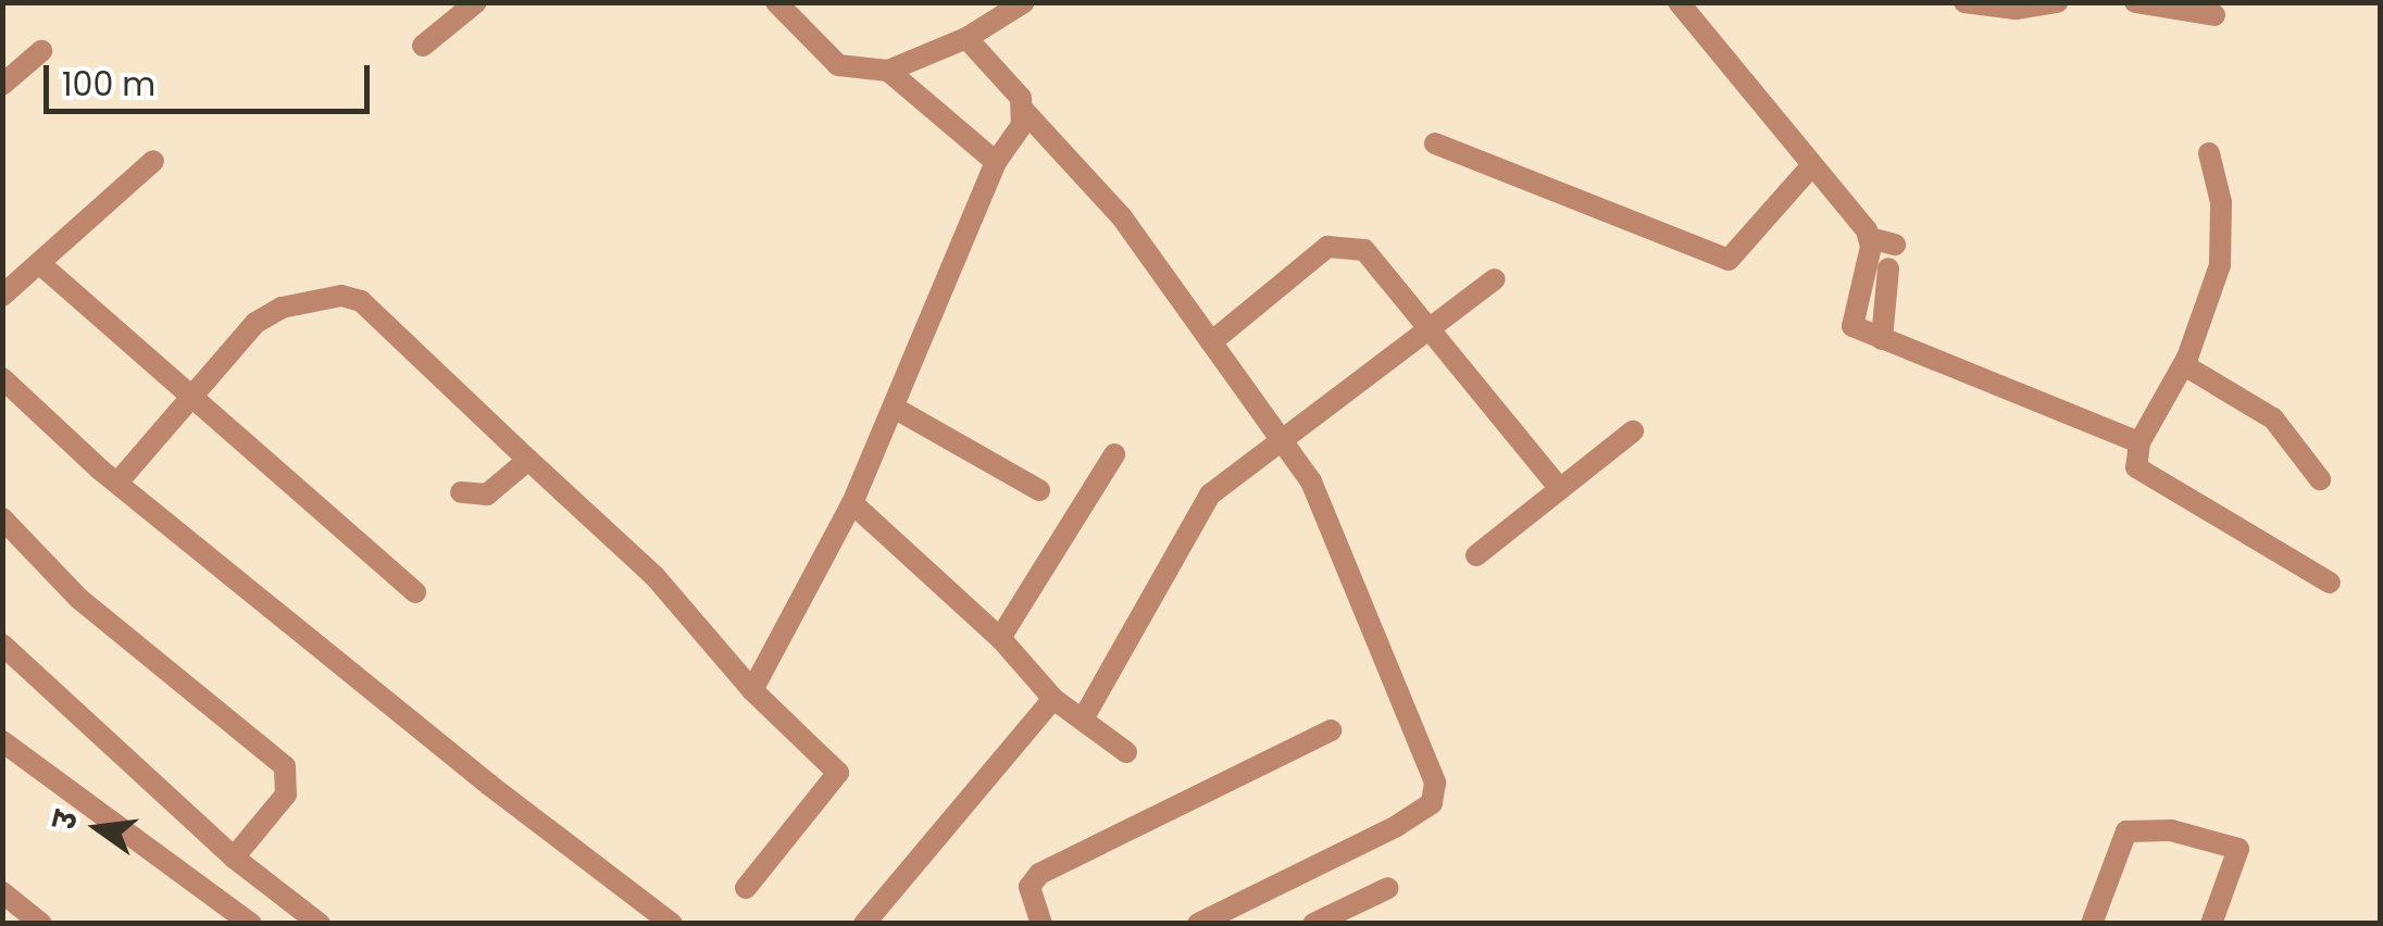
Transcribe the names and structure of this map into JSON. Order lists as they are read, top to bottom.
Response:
{
  "scale_bar": "100 m",
  "north": "left"
}
